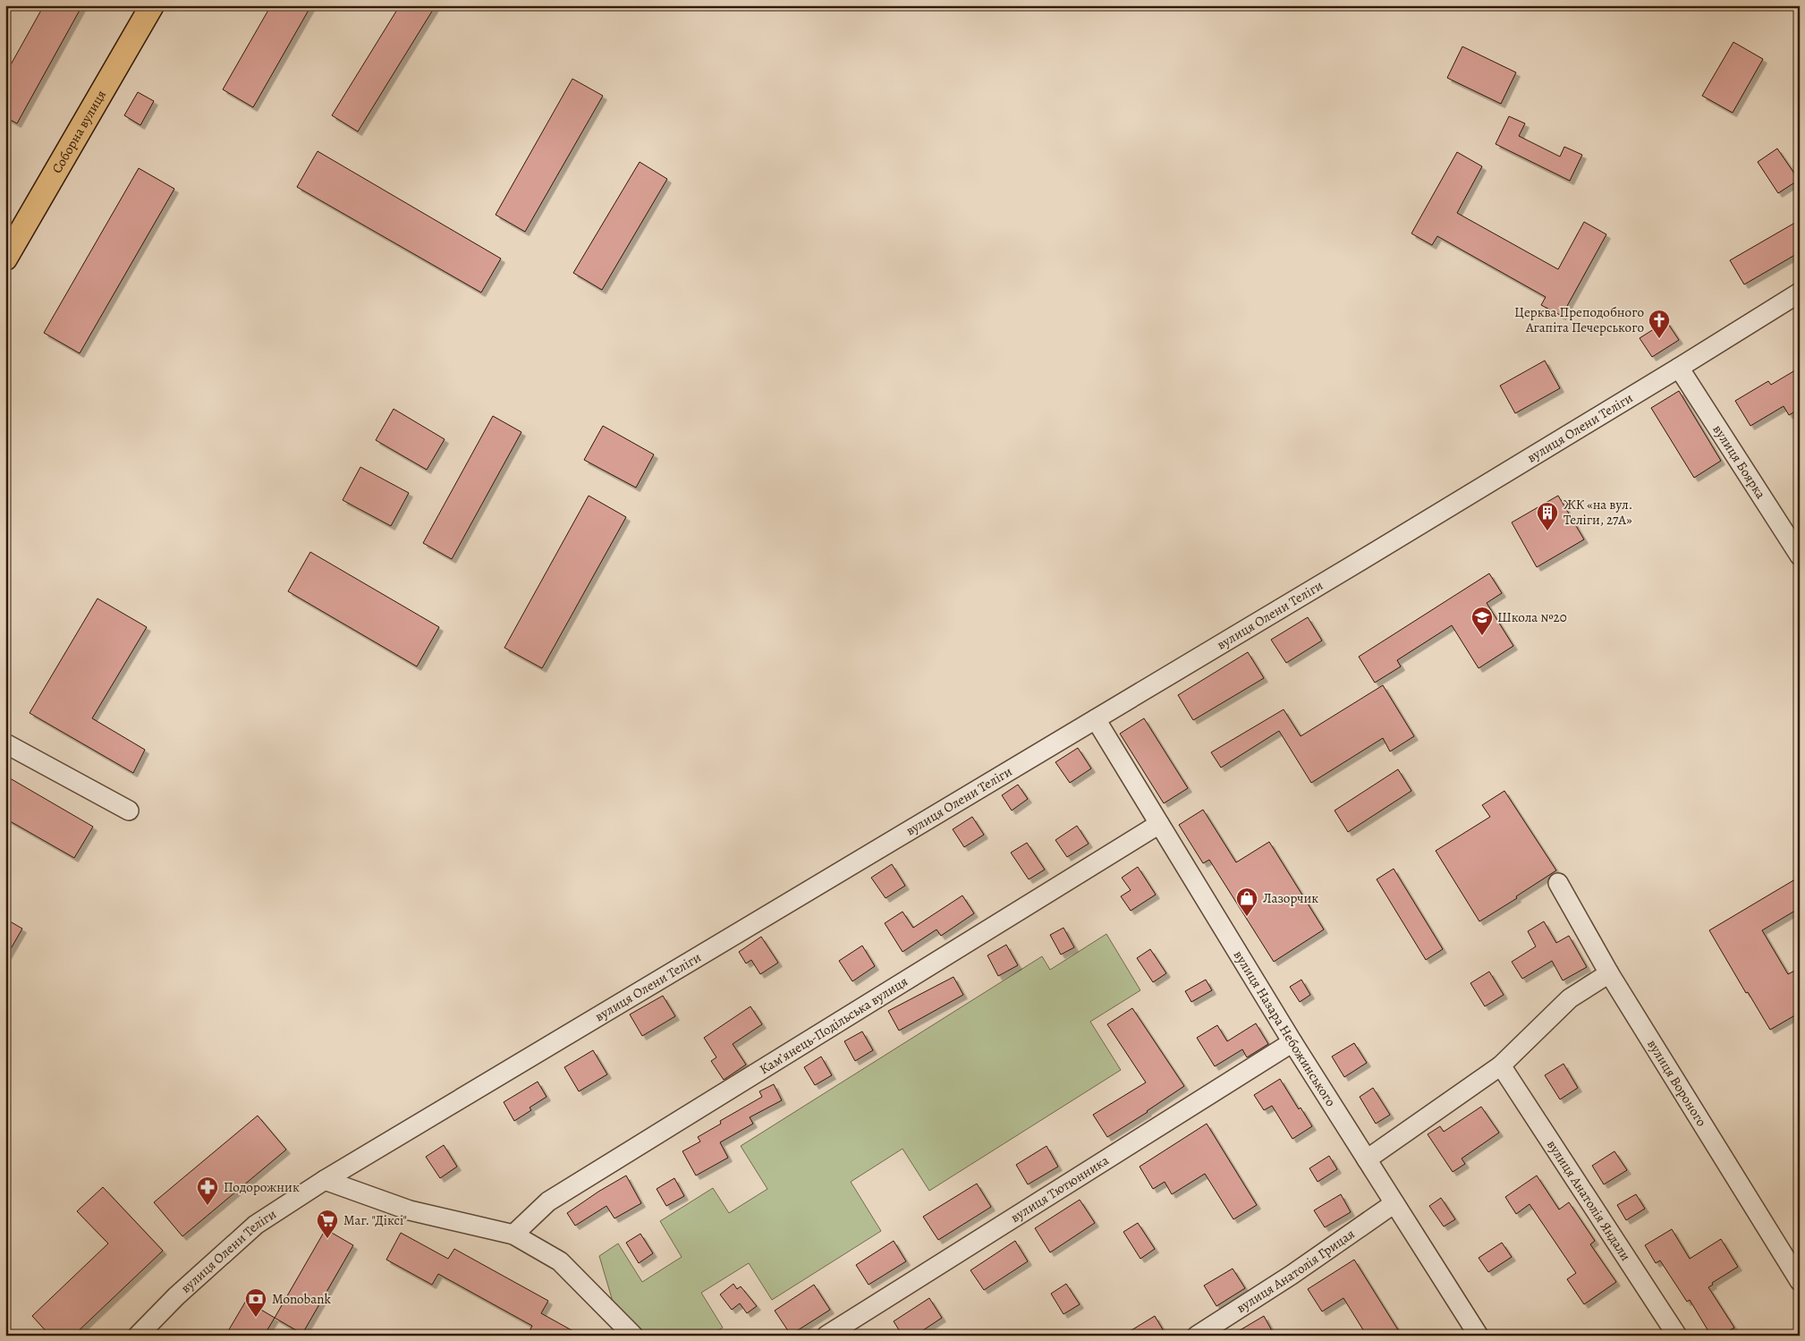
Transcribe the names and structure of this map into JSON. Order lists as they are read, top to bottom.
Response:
{
  "streets": {
    "main road": ["Соборна вулиця"],
    "street": [
      "вулиця Олени Теліги",
      "вулиця Боярка",
      "Камʼянець-Подільська вулиця",
      "вулиця Назара Небожинського",
      "вулиця Вороного",
      "вулиця Тютюнника",
      "вулиця Анатолія Яндали",
      "вулиця Анатолія Грицая"
    ]
  },
  "crossings": [
    ["вулиця Олени Теліги", "вулиця Боярка"],
    ["вулиця Олени Теліги", "вулиця Назара Небожинського"],
    ["Камʼянець-Подільська вулиця", "вулиця Назара Небожинського"],
    ["вулиця Назара Небожинського", "вулиця Тютюнника"],
    ["вулиця Назара Небожинського", "вулиця Анатолія Грицая"]
  ],
  "places": {
    "church": ["Церква Преподобного Агапіта Печерського"],
    "building": ["ЖК «на вул. Теліги, 27А»"],
    "school or university": ["Школа №20"],
    "shop": ["Лазорчик"],
    "pharmacy": ["Подорожник"],
    "supermarket": ["Маг. \"Діксі\""],
    "bank": ["Monobank"]
  }
}
